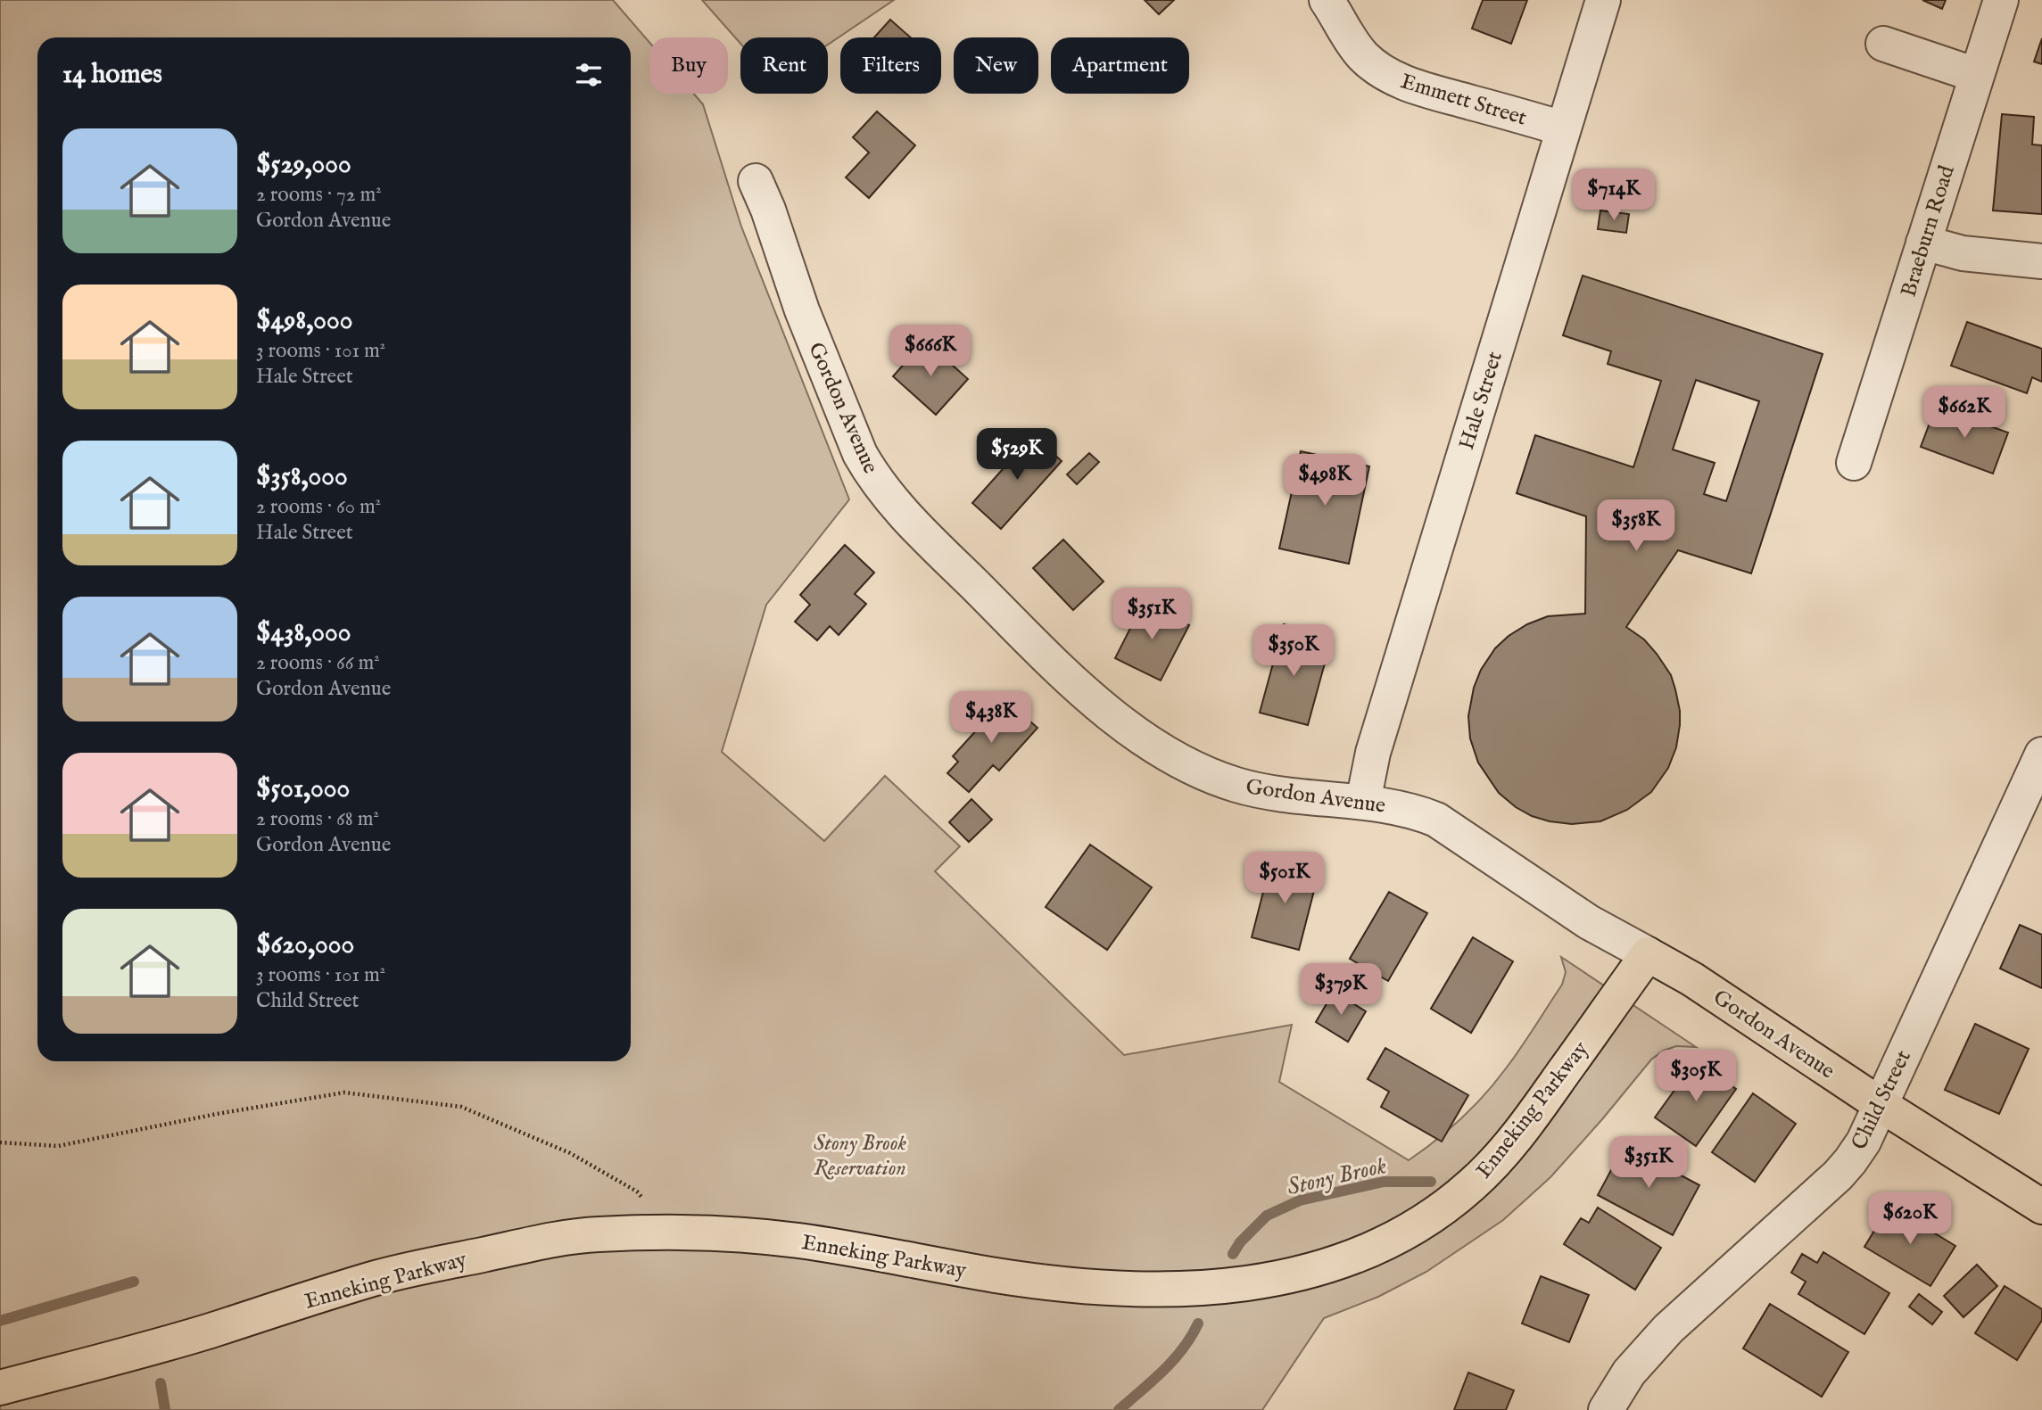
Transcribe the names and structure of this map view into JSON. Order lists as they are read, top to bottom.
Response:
{
  "streets": {
    "main road": ["Gordon Avenue", "Enneking Parkway"],
    "street": [
      "Emmett Street",
      "Braeburn Road",
      "Hale Street",
      "Child Street"
    ]
  },
  "crossings": [
    ["Emmett Street", "Hale Street"],
    ["Hale Street", "Gordon Avenue"],
    ["Gordon Avenue", "Child Street"],
    ["Gordon Avenue", "Enneking Parkway"]
  ],
  "water": ["Stony Brook"],
  "parks": ["Stony Brook Reservation"],
  "page": {
    "chip": [
      "Buy",
      "Rent",
      "Filters",
      "New",
      "Apartment"
    ],
    "heading": "14 homes",
    "list": [
      {
        "name": "$529,000",
        "note": "2 rooms · 72 m² · Gordon Avenue"
      },
      {
        "name": "$498,000",
        "note": "3 rooms · 101 m² · Hale Street"
      },
      {
        "name": "$358,000",
        "note": "2 rooms · 60 m² · Hale Street"
      },
      {
        "name": "$438,000",
        "note": "2 rooms · 66 m² · Gordon Avenue"
      },
      {
        "name": "$501,000",
        "note": "2 rooms · 68 m² · Gordon Avenue"
      },
      {
        "name": "$620,000",
        "note": "3 rooms · 101 m² · Child Street"
      }
    ],
    "price": [
      "$714K",
      "$666K",
      "$662K",
      "$529K",
      "$498K",
      "$358K",
      "$351K",
      "$350K",
      "$438K",
      "$501K",
      "$379K",
      "$305K",
      "$351K",
      "$620K"
    ]
  }
}
